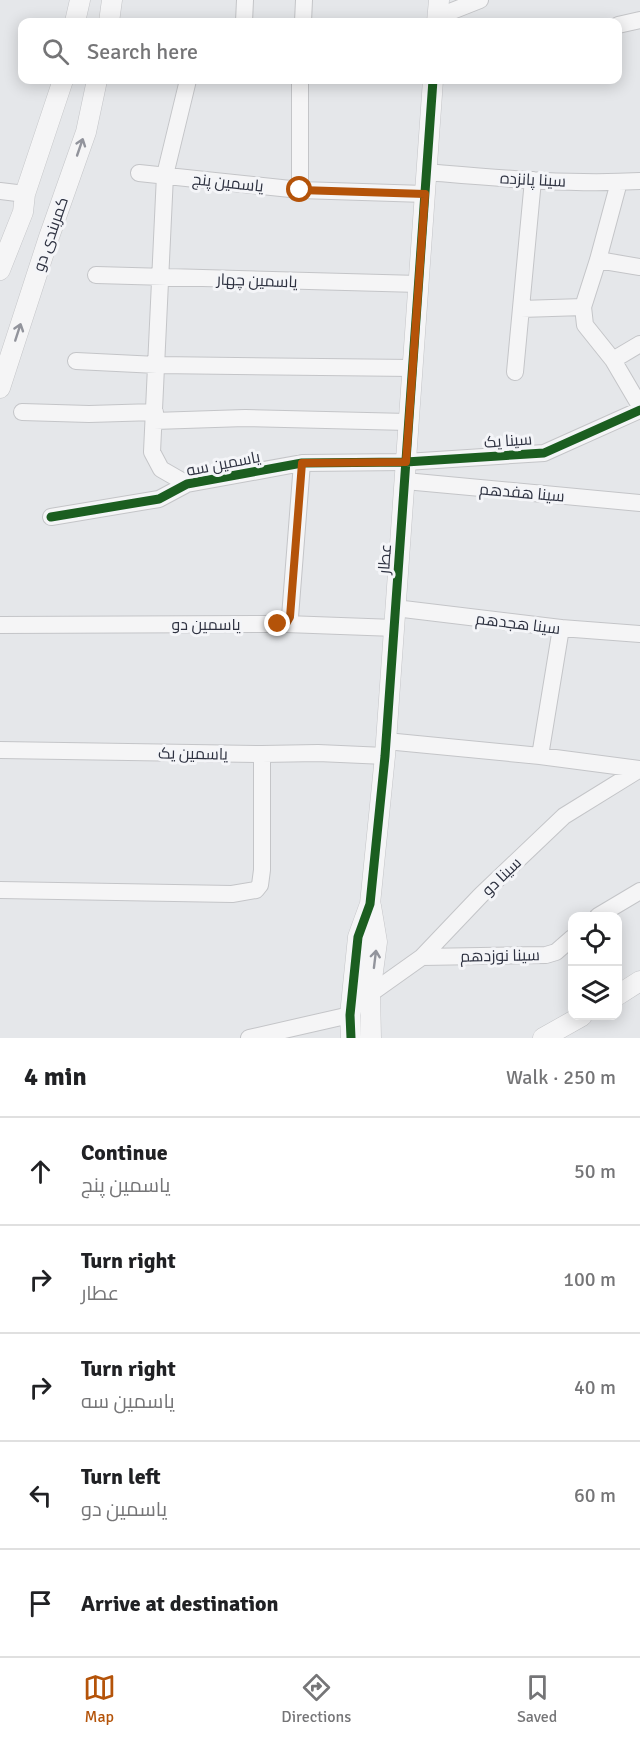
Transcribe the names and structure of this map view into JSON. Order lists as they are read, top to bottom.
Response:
{
  "streets": {
    "street": [
      "سینا پانزده",
      "یاسمین پنج",
      "کمربندی دو",
      "یاسمین چهار",
      "سینا یک",
      "یاسمین سه",
      "سینا هفدهم",
      "عطار",
      "سینا هجدهم",
      "یاسمین دو",
      "یاسمین یک",
      "سینا دو",
      "سینا نوزدهم"
    ]
  },
  "crossings": [
    ["سینا پانزده", "عطار"],
    ["یاسمین پنج", "عطار"],
    ["یاسمین چهار", "عطار"],
    ["سینا یک", "یاسمین سه"],
    ["سینا یک", "سینا هفدهم"],
    ["سینا یک", "عطار"],
    ["یاسمین سه", "سینا هفدهم"],
    ["یاسمین سه", "عطار"],
    ["سینا هفدهم", "عطار"],
    ["عطار", "سینا هجدهم"],
    ["عطار", "یاسمین دو"],
    ["عطار", "یاسمین یک"],
    ["عطار", "سینا دو"],
    ["یاسمین یک", "سینا دو"],
    ["سینا دو", "سینا نوزدهم"]
  ],
  "page": {
    "search": "Search here",
    "heading": ["4 min", "Walk · 250 m"],
    "list": [
      ["Continue", "یاسمین پنج", "50 m"],
      ["Turn right", "عطار", "100 m"],
      ["Turn right", "یاسمین سه", "40 m"],
      ["Turn left", "یاسمین دو", "60 m"],
      "Arrive at destination"
    ],
    "nav": ["Map", "Directions", "Saved"]
  }
}
